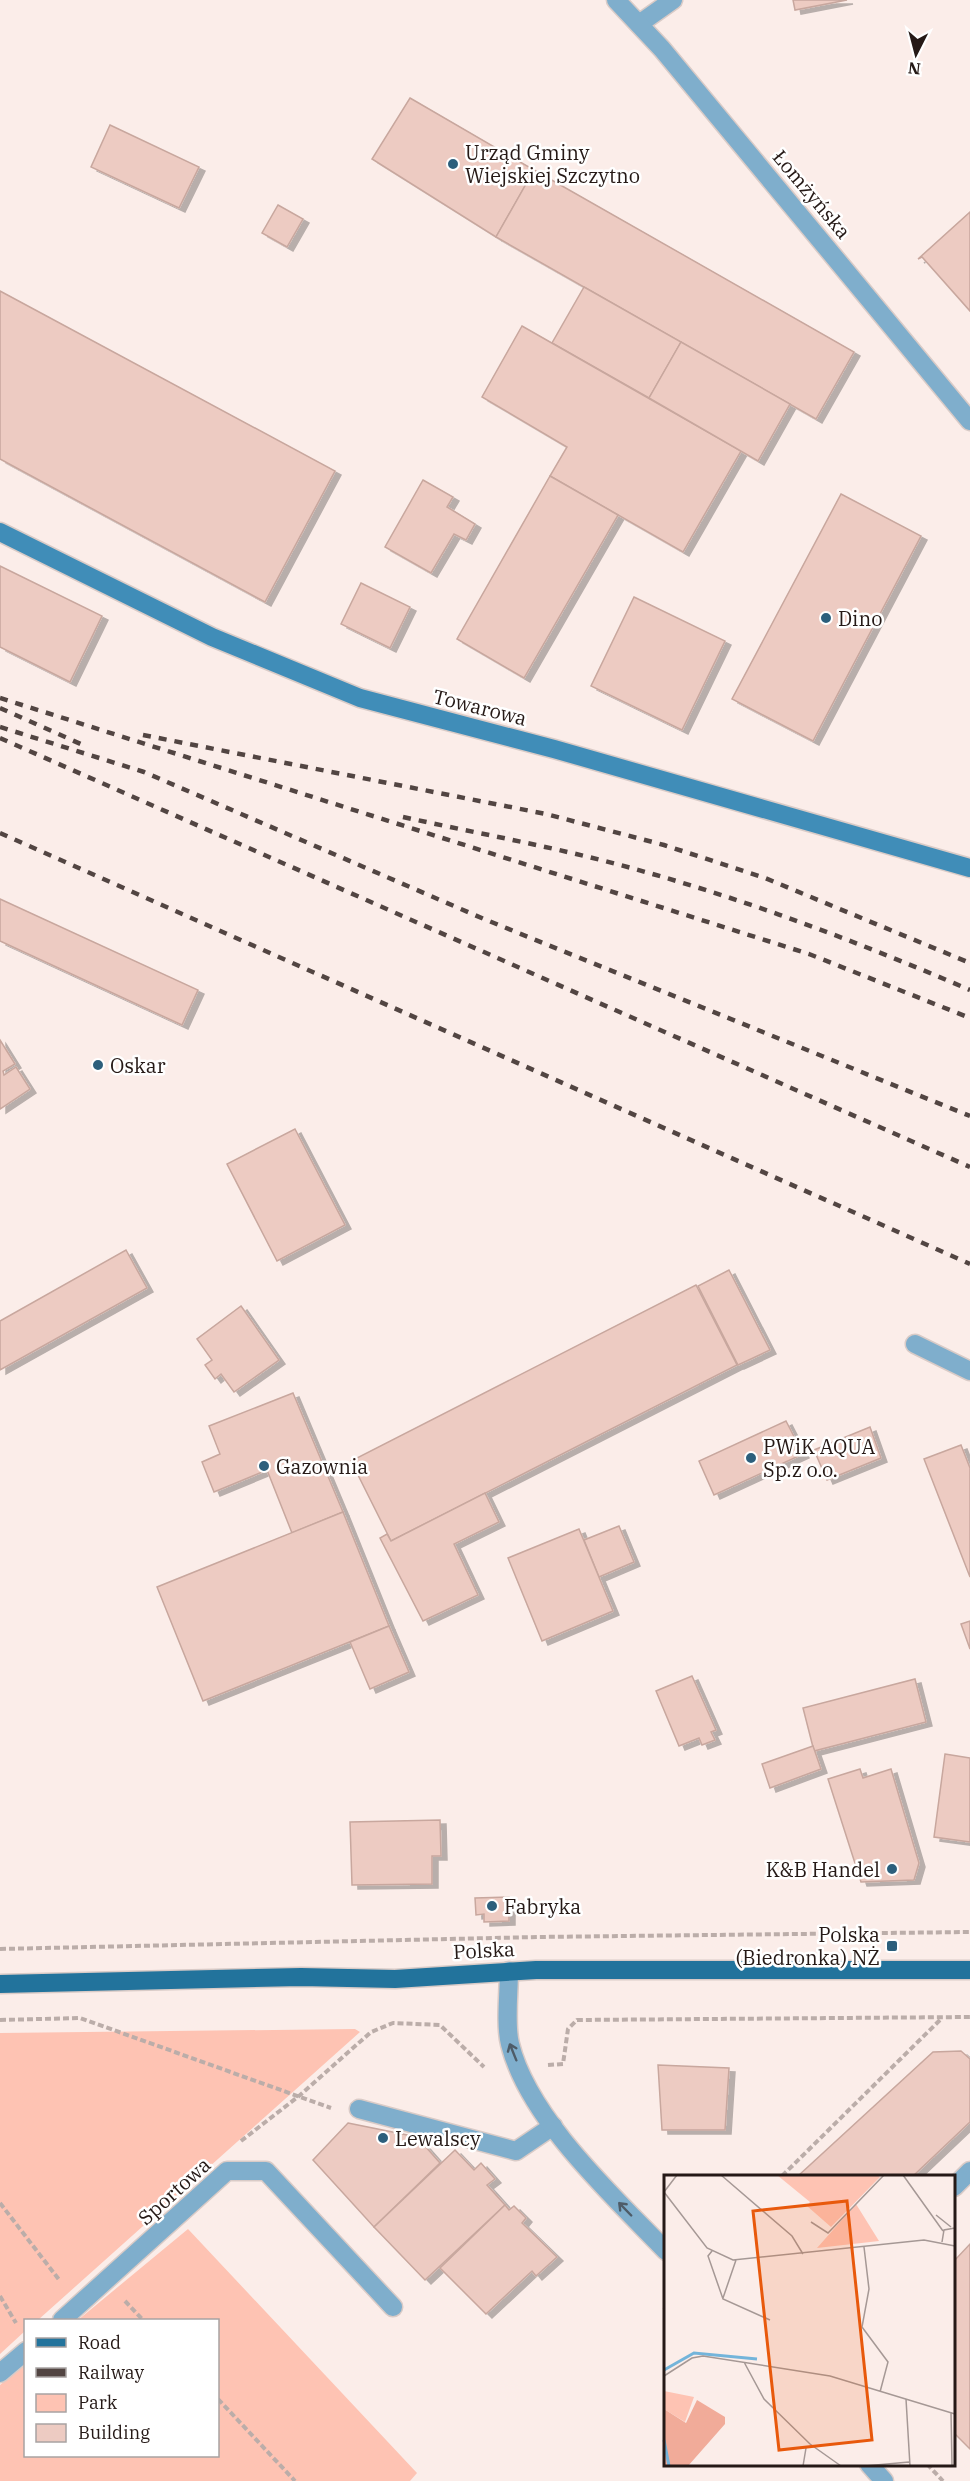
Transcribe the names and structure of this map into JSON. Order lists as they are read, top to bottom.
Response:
{
  "streets": {
    "main road": ["Polska"],
    "street": ["Łomżyńska", "Towarowa", "Sportowa"]
  },
  "places": {
    "other": [
      "Urząd Gminy Wiejskiej Szczytno",
      "Dino",
      "Oskar",
      "PWiK AQUA Sp.z o.o.",
      "Gazownia",
      "K&B Handel",
      "Fabryka",
      "Lewalscy"
    ],
    "transit": ["Polska (Biedronka) NŻ"]
  },
  "legend": [
    "Road",
    "Railway",
    "Park",
    "Building"
  ],
  "north": "bottom"
}
